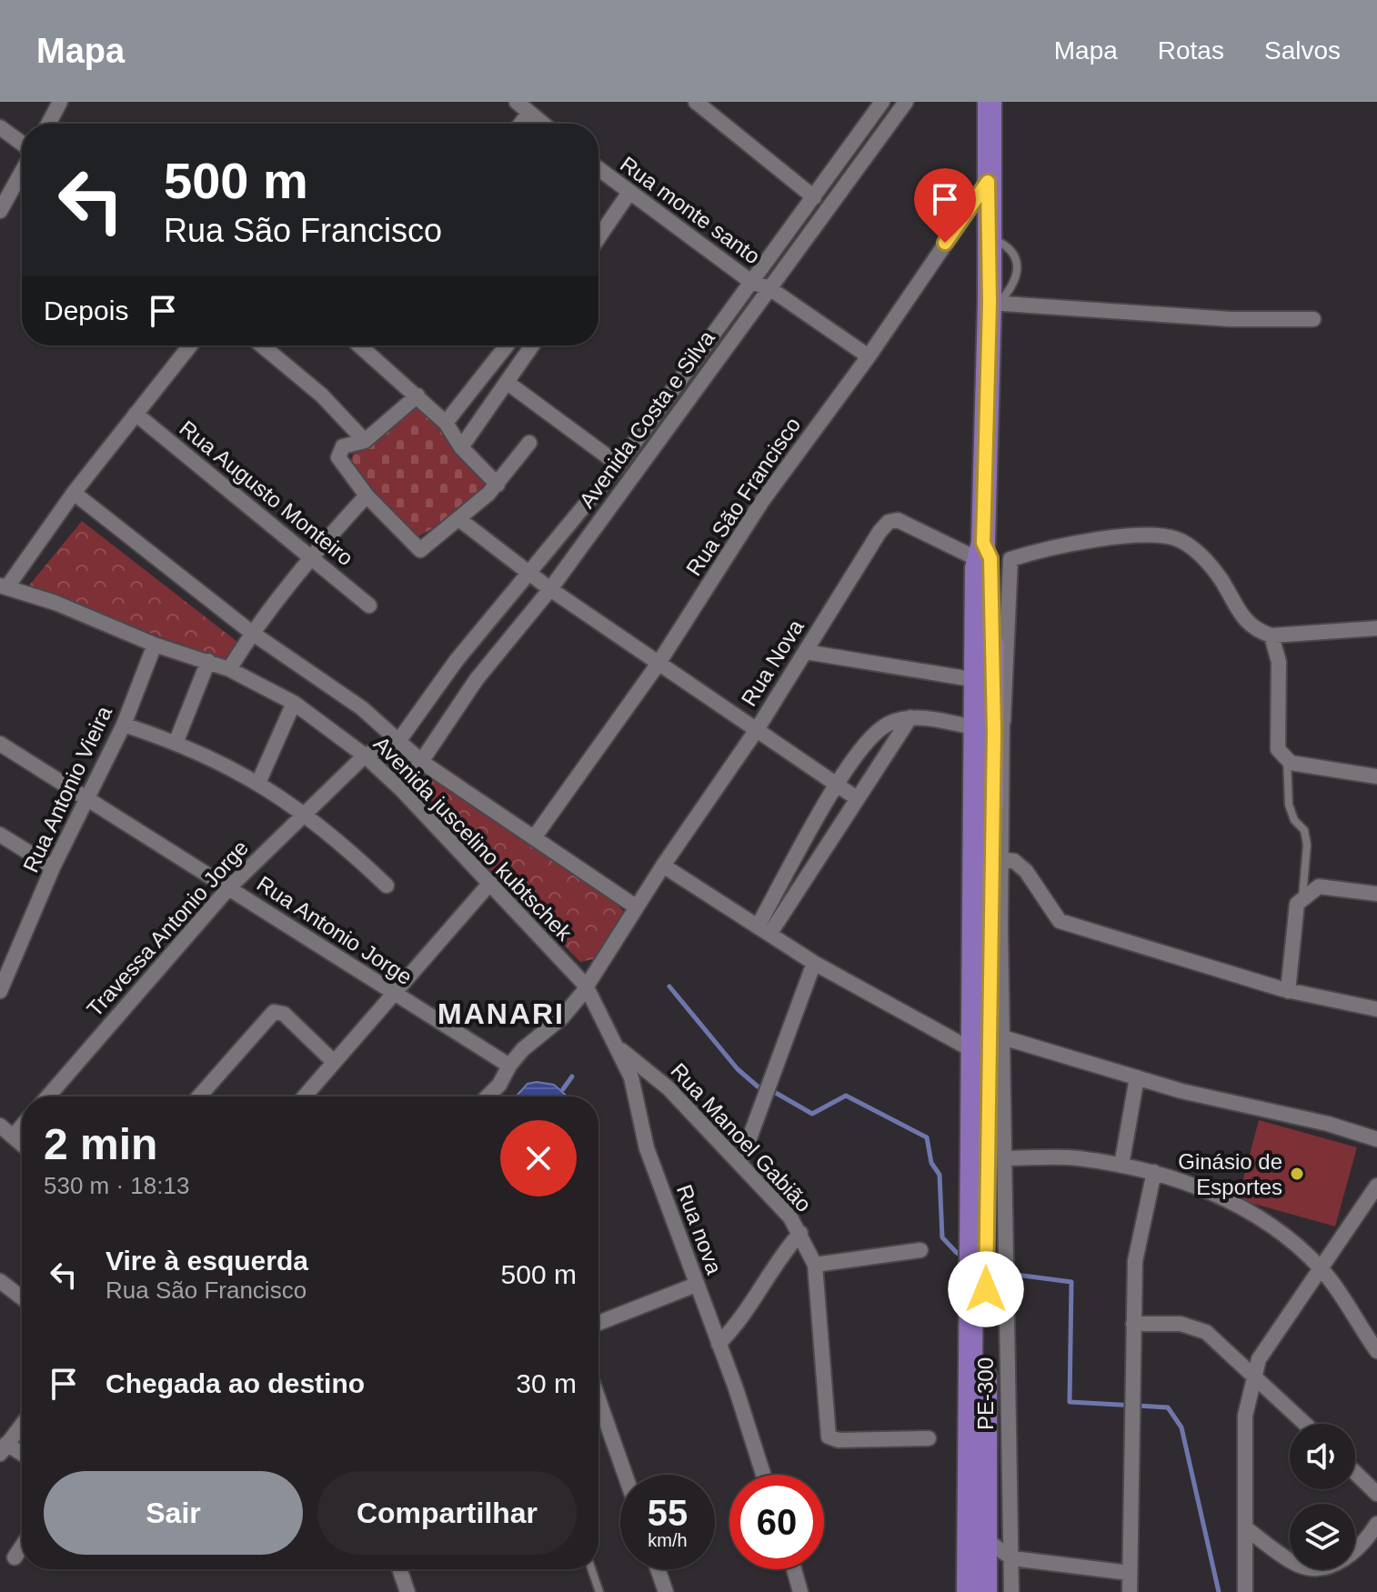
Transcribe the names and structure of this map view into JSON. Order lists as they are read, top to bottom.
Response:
{
  "streets": {
    "main road": ["PE-300"],
    "street": [
      "Rua monte santo",
      "Avenida Costa e Silva",
      "Rua Augusto Monteiro",
      "Rua São Francisco",
      "Rua Nova",
      "Rua Antonio Vieira",
      "Avenida juscelino kubtschek",
      "Travessa Antonio Jorge",
      "Rua Antonio Jorge",
      "Rua Manoel Gabião",
      "Rua nova"
    ]
  },
  "crossings": [
    ["Rua monte santo", "Avenida Costa e Silva"],
    ["Rua monte santo", "Rua São Francisco"],
    ["Avenida Costa e Silva", "Avenida juscelino kubtschek"],
    ["Rua São Francisco", "PE-300"],
    ["Rua Nova", "PE-300"],
    ["Rua Antonio Vieira", "Avenida juscelino kubtschek"],
    ["Rua Antonio Vieira", "Rua Antonio Jorge"],
    ["Avenida juscelino kubtschek", "Travessa Antonio Jorge"],
    ["Avenida juscelino kubtschek", "Rua nova"],
    ["Travessa Antonio Jorge", "Rua Antonio Jorge"],
    ["Rua Manoel Gabião", "Rua nova"]
  ],
  "districts": ["MANARI"],
  "places": ["Ginásio de Esportes"],
  "page": {
    "header": "Mapa",
    "nav": ["Mapa", "Rotas", "Salvos"],
    "turn": ["500 m", "Rua São Francisco"],
    "then": "Depois",
    "heading": ["2 min", "530 m · 18:13"],
    "list": [
      {
        "name": "Vire à esquerda",
        "note": "Rua São Francisco",
        "value": "500 m"
      },
      {
        "name": "Chegada ao destino",
        "value": "30 m"
      }
    ],
    "buttons": ["Sair", "Compartilhar"],
    "speed": "55 km/h",
    "limit": "60"
  }
}
